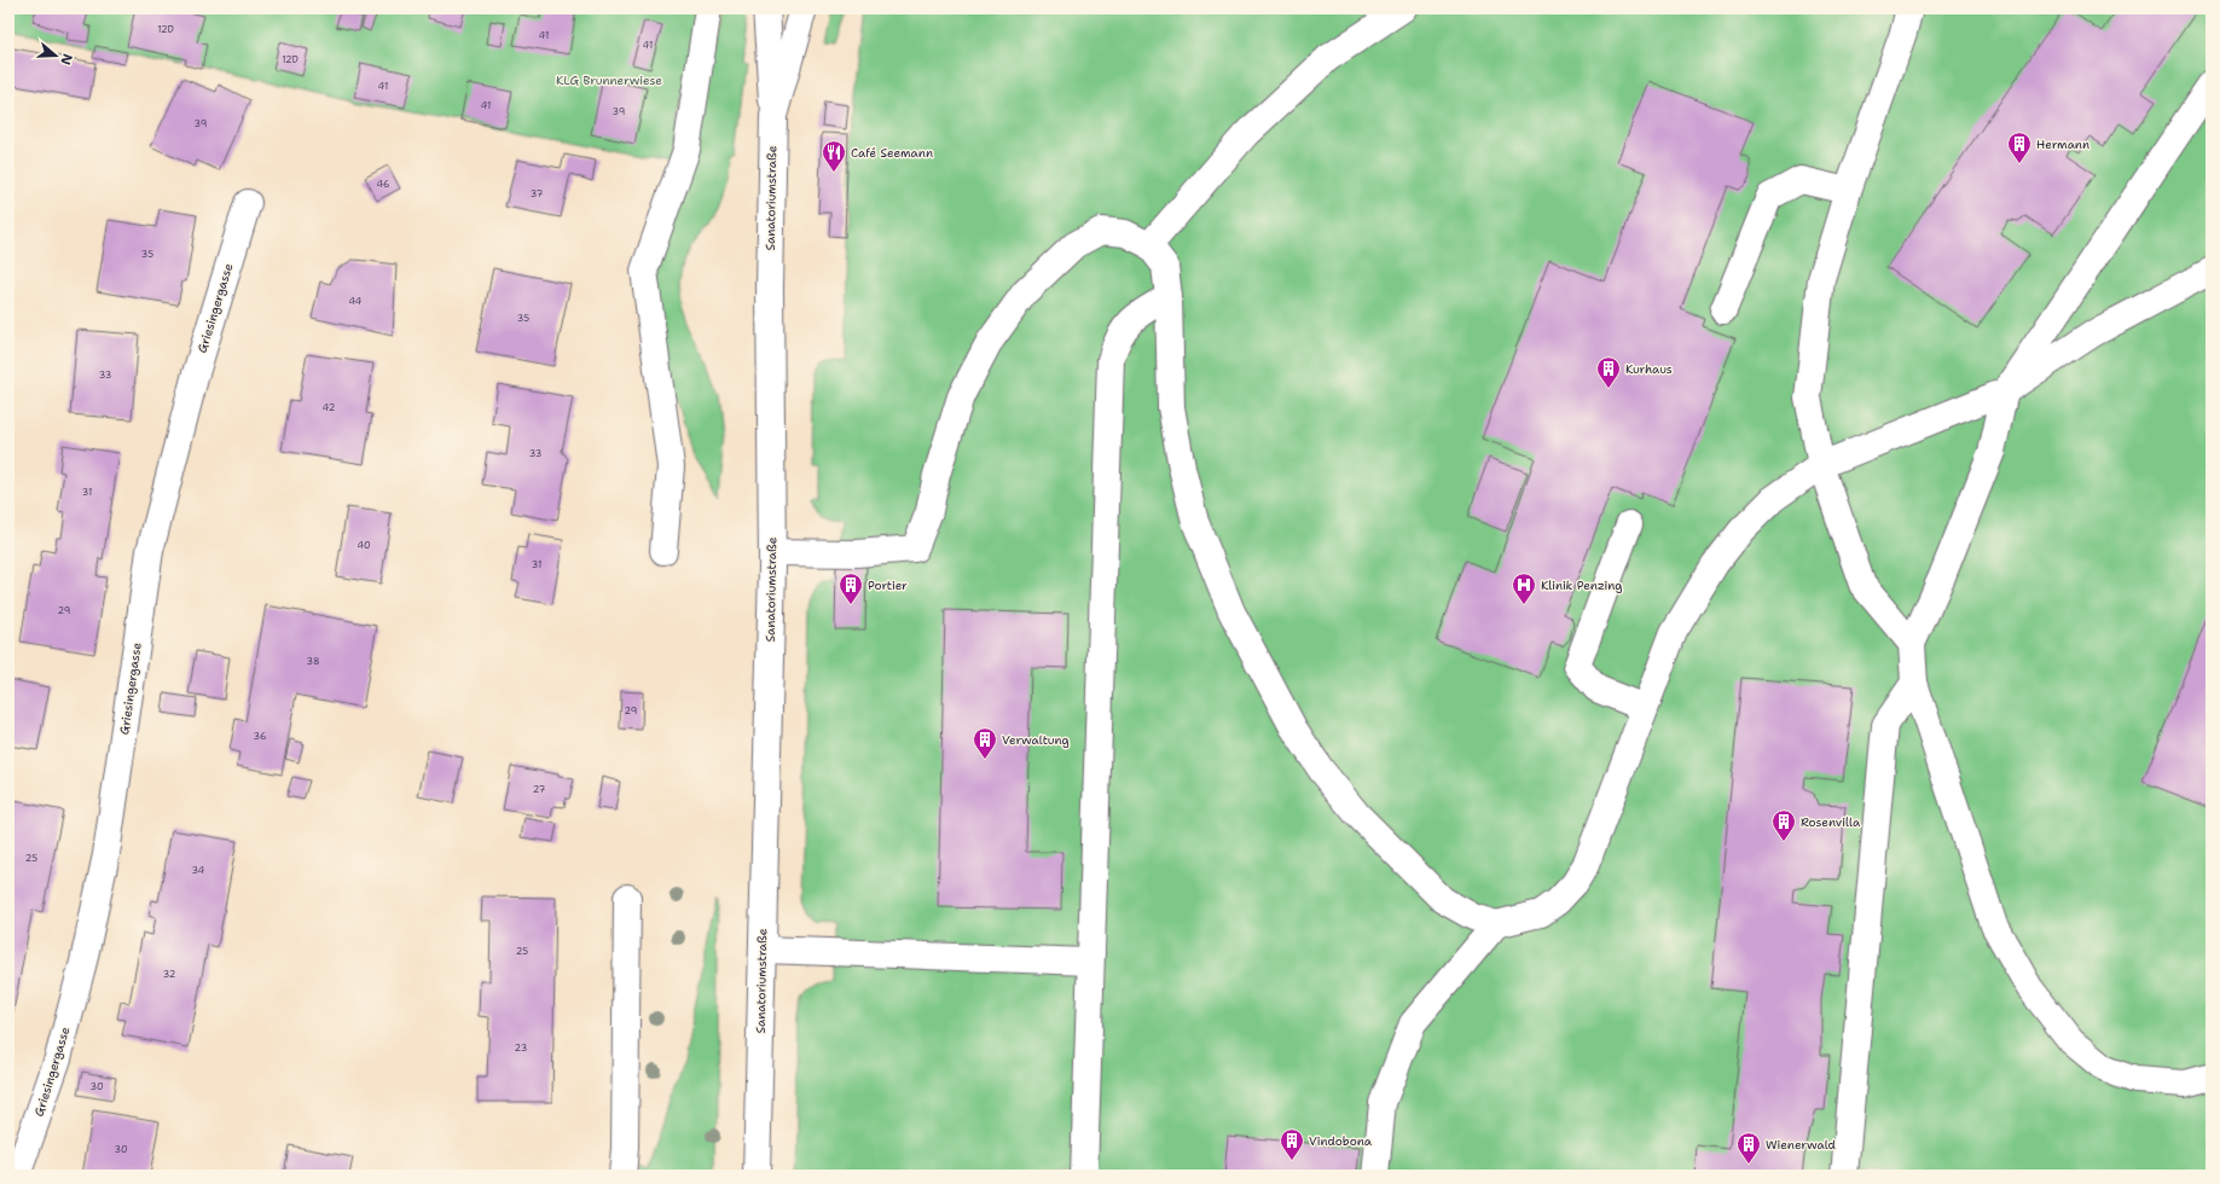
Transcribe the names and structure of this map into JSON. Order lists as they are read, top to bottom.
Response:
{
  "streets": {
    "street": ["Sanatoriumstraße", "Griesingergasse"]
  },
  "parks": ["KLG Brunnerwiese"],
  "places": {
    "building": [
      "Hermann",
      "Kurhaus",
      "Portier",
      "Verwaltung",
      "Rosenvilla",
      "Vindobona",
      "Wienerwald"
    ],
    "restaurant": ["Café Seemann"],
    "hospital": ["Klinik Penzing"]
  },
  "house_numbers": [
    "12D",
    "41",
    "41",
    "12D",
    "41",
    "41",
    "39",
    "39",
    "46",
    "37",
    "35",
    "44",
    "35",
    "33",
    "42",
    "33",
    "31",
    "40",
    "31",
    "29",
    "38",
    "29",
    "36",
    "27",
    "25",
    "34",
    "25",
    "32",
    "23",
    "30",
    "30"
  ],
  "north": "right"
}
